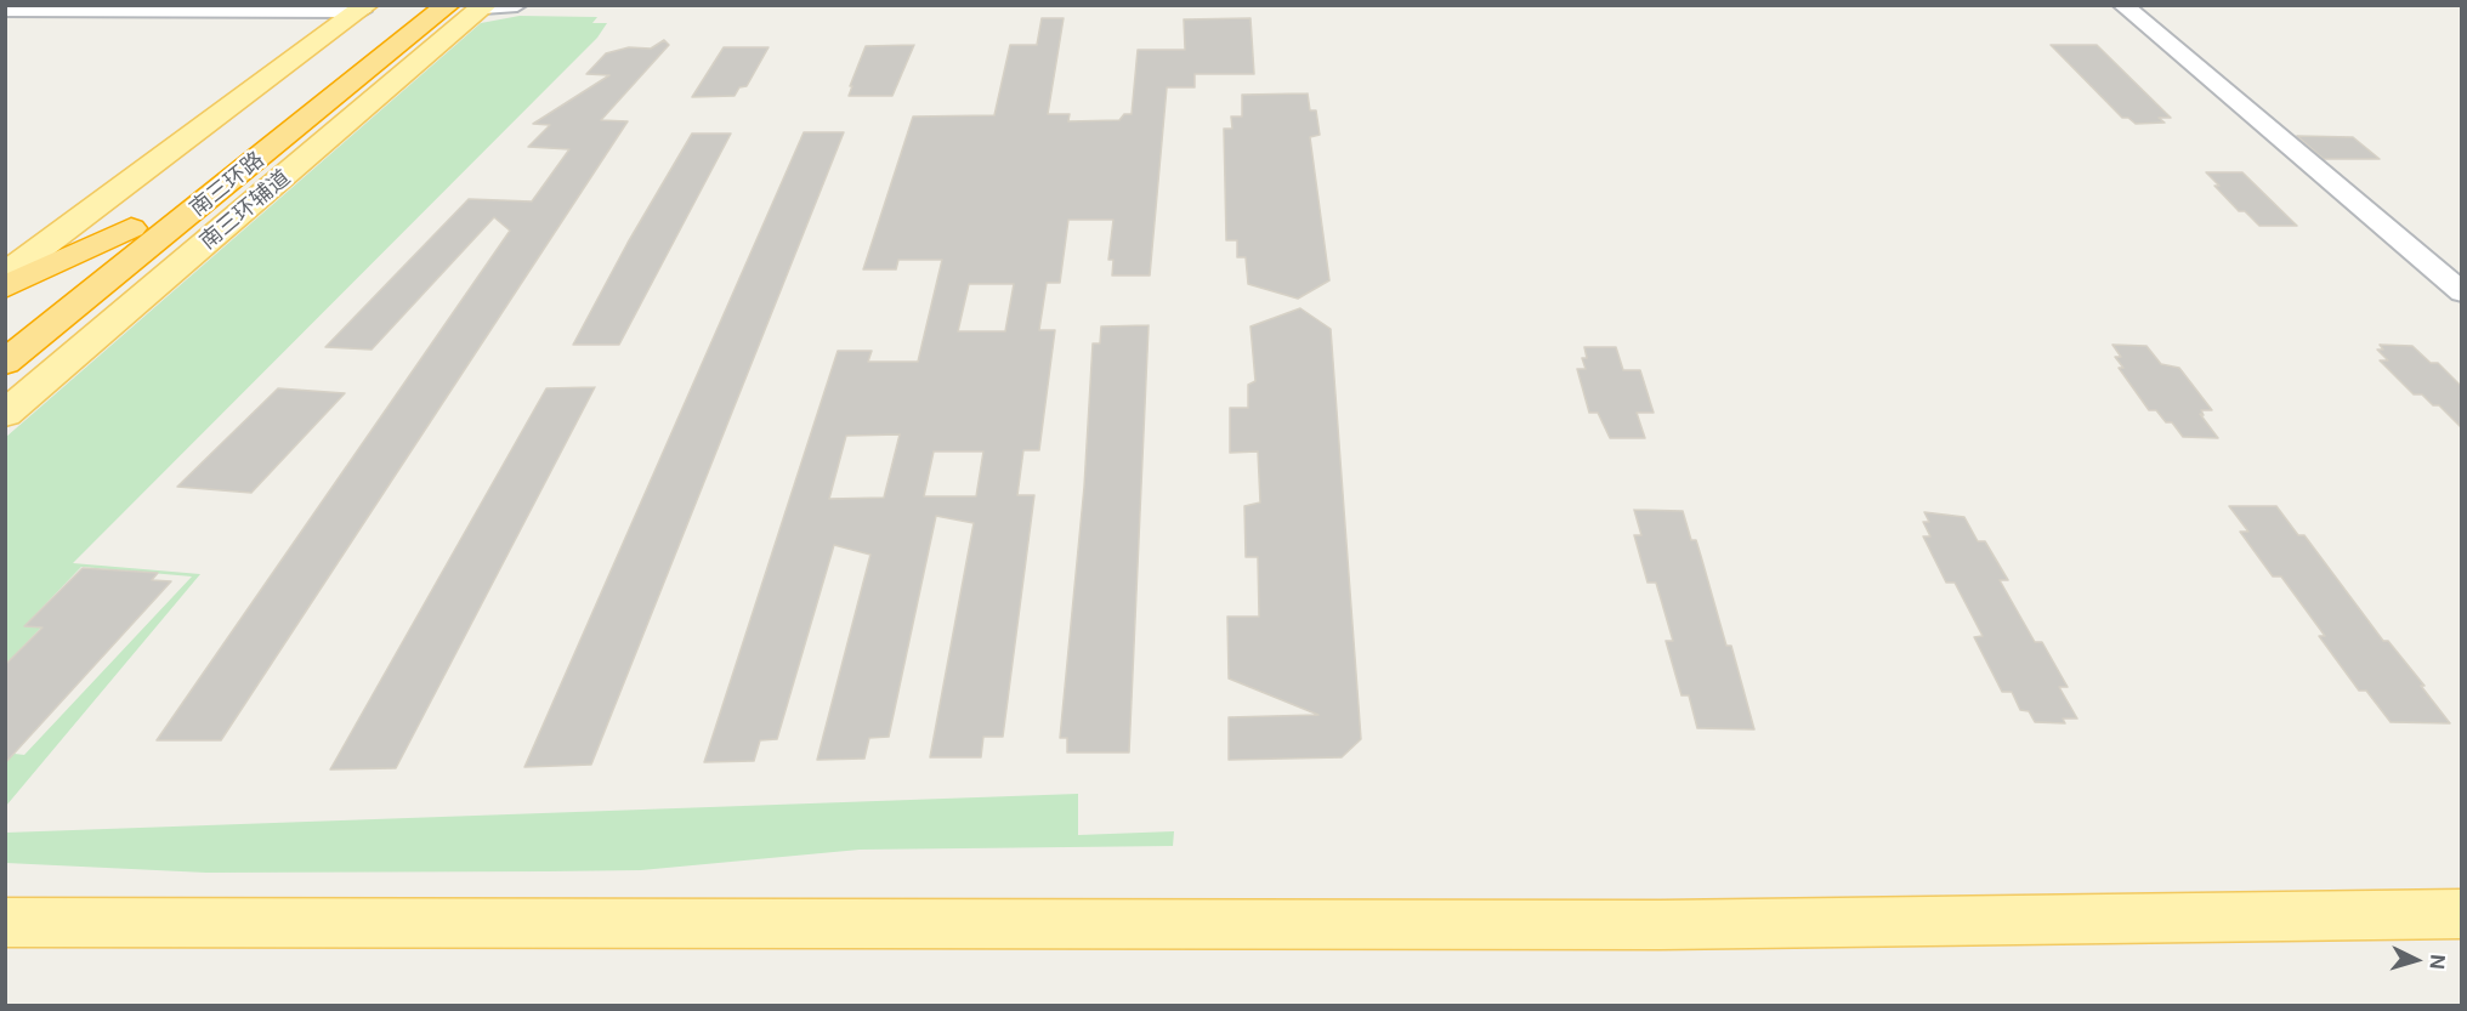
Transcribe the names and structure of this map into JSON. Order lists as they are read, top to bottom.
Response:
{
  "streets": {
    "highway": ["南三环路"],
    "main road": ["南三环辅道"]
  },
  "north": "right"
}
